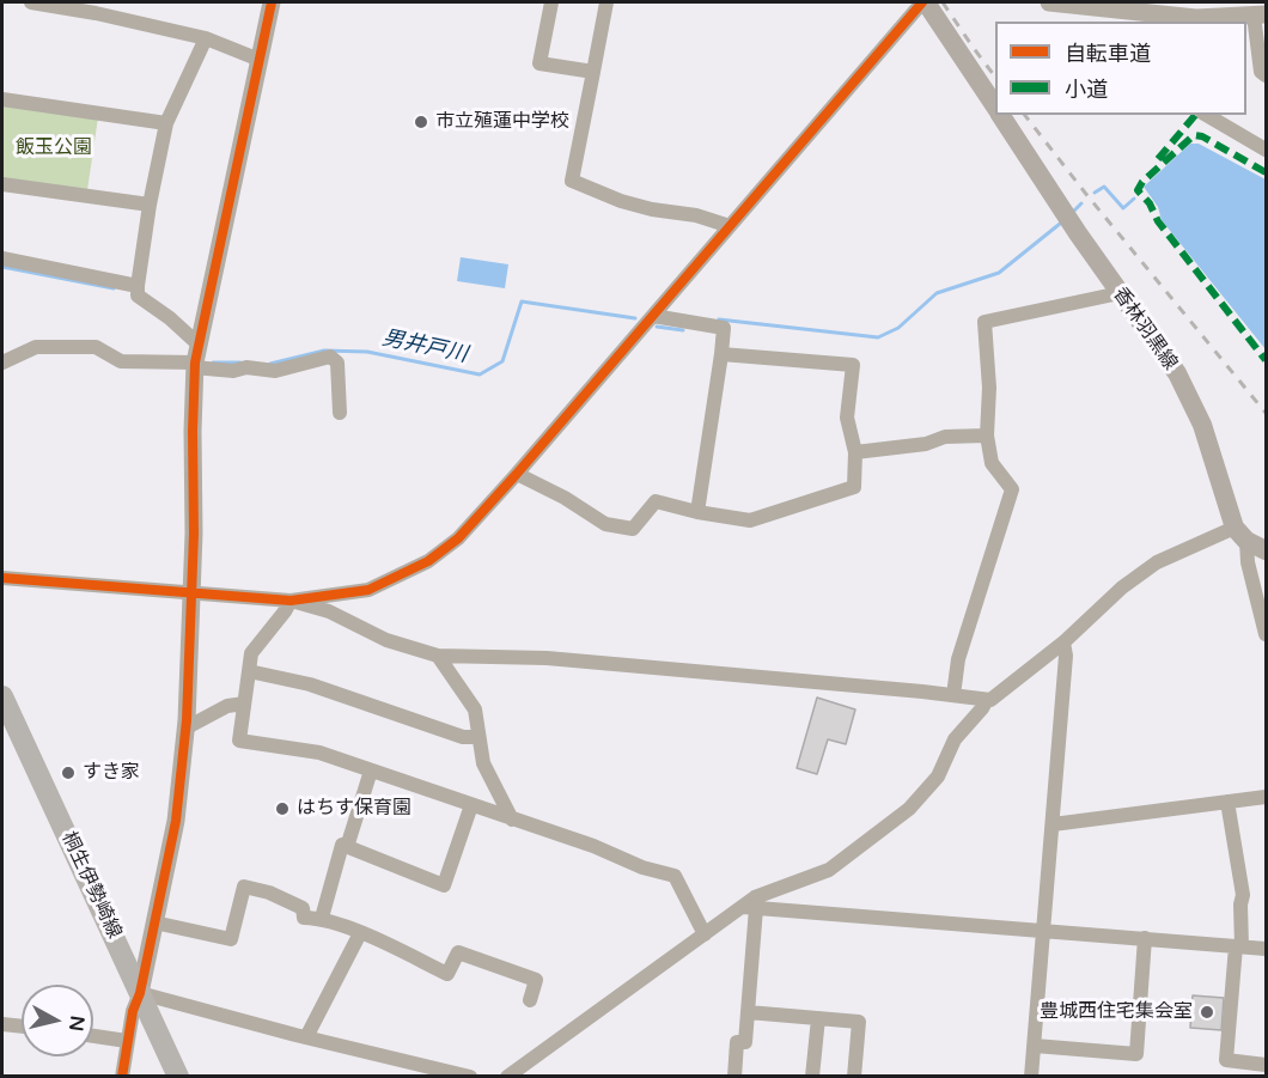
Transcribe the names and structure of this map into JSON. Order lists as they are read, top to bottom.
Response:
{
  "streets": {
    "main road": ["香林羽黒線", "桐生伊勢崎線"]
  },
  "water": ["男井戸川"],
  "parks": ["飯玉公園"],
  "places": [
    "市立殖蓮中学校",
    "すき家",
    "はちす保育園",
    "豊城西住宅集会室"
  ],
  "legend": ["自転車道", "小道"],
  "north": "right"
}
